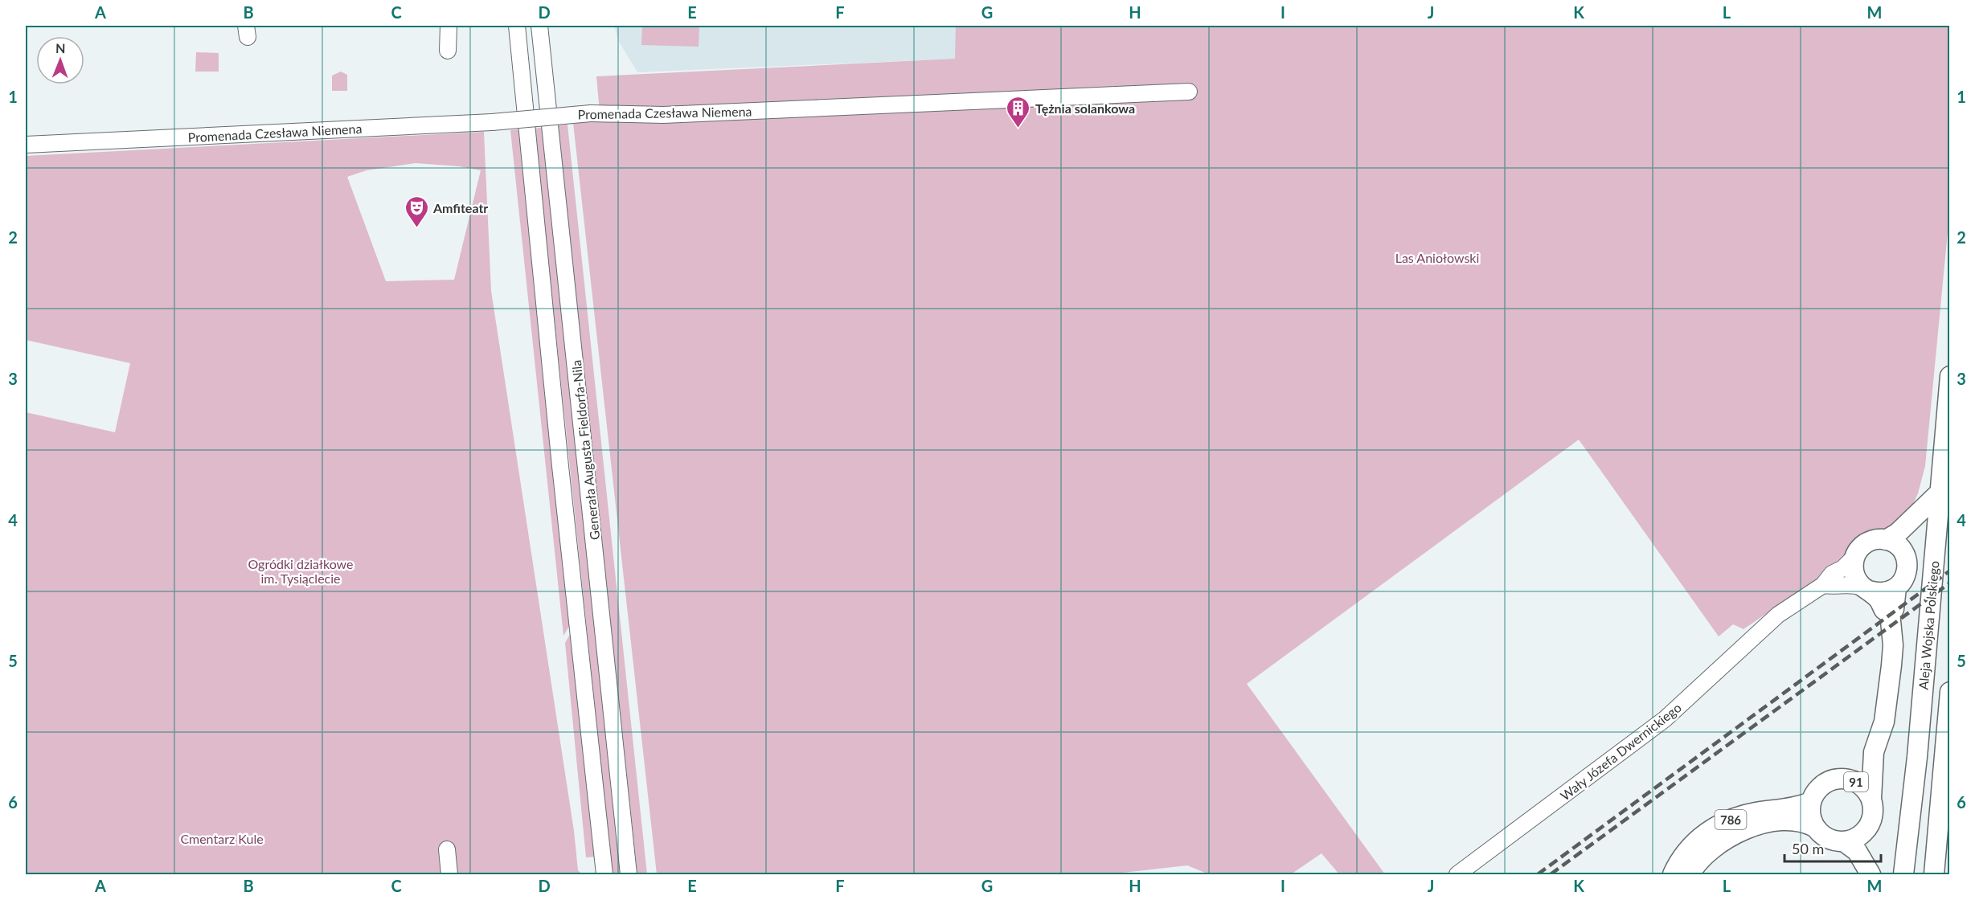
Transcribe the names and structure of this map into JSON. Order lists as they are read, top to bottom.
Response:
{
  "streets": {
    "main road": ["Aleja Wojska Polskiego", "91", "786"],
    "street": ["Promenada Czesława Niemena", "Generała Augusta Fieldorfa-Nila", "Wały Józefa Dwernickiego"]
  },
  "crossings": [
    ["91", "786"]
  ],
  "parks": ["Las Aniołowski", "Ogródki działkowe im. Tysiąclecie", "Cmentarz Kule"],
  "places": {
    "building": ["Tężnia solankowa"],
    "theatre": ["Amfiteatr"]
  },
  "scale_bar": "50 m",
  "north": "top",
  "grid": {
    "columns": [
      "A",
      "B",
      "C",
      "D",
      "E",
      "F",
      "G",
      "H",
      "I",
      "J",
      "K",
      "L",
      "M"
    ],
    "rows": [
      "1",
      "2",
      "3",
      "4",
      "5",
      "6"
    ]
  }
}
